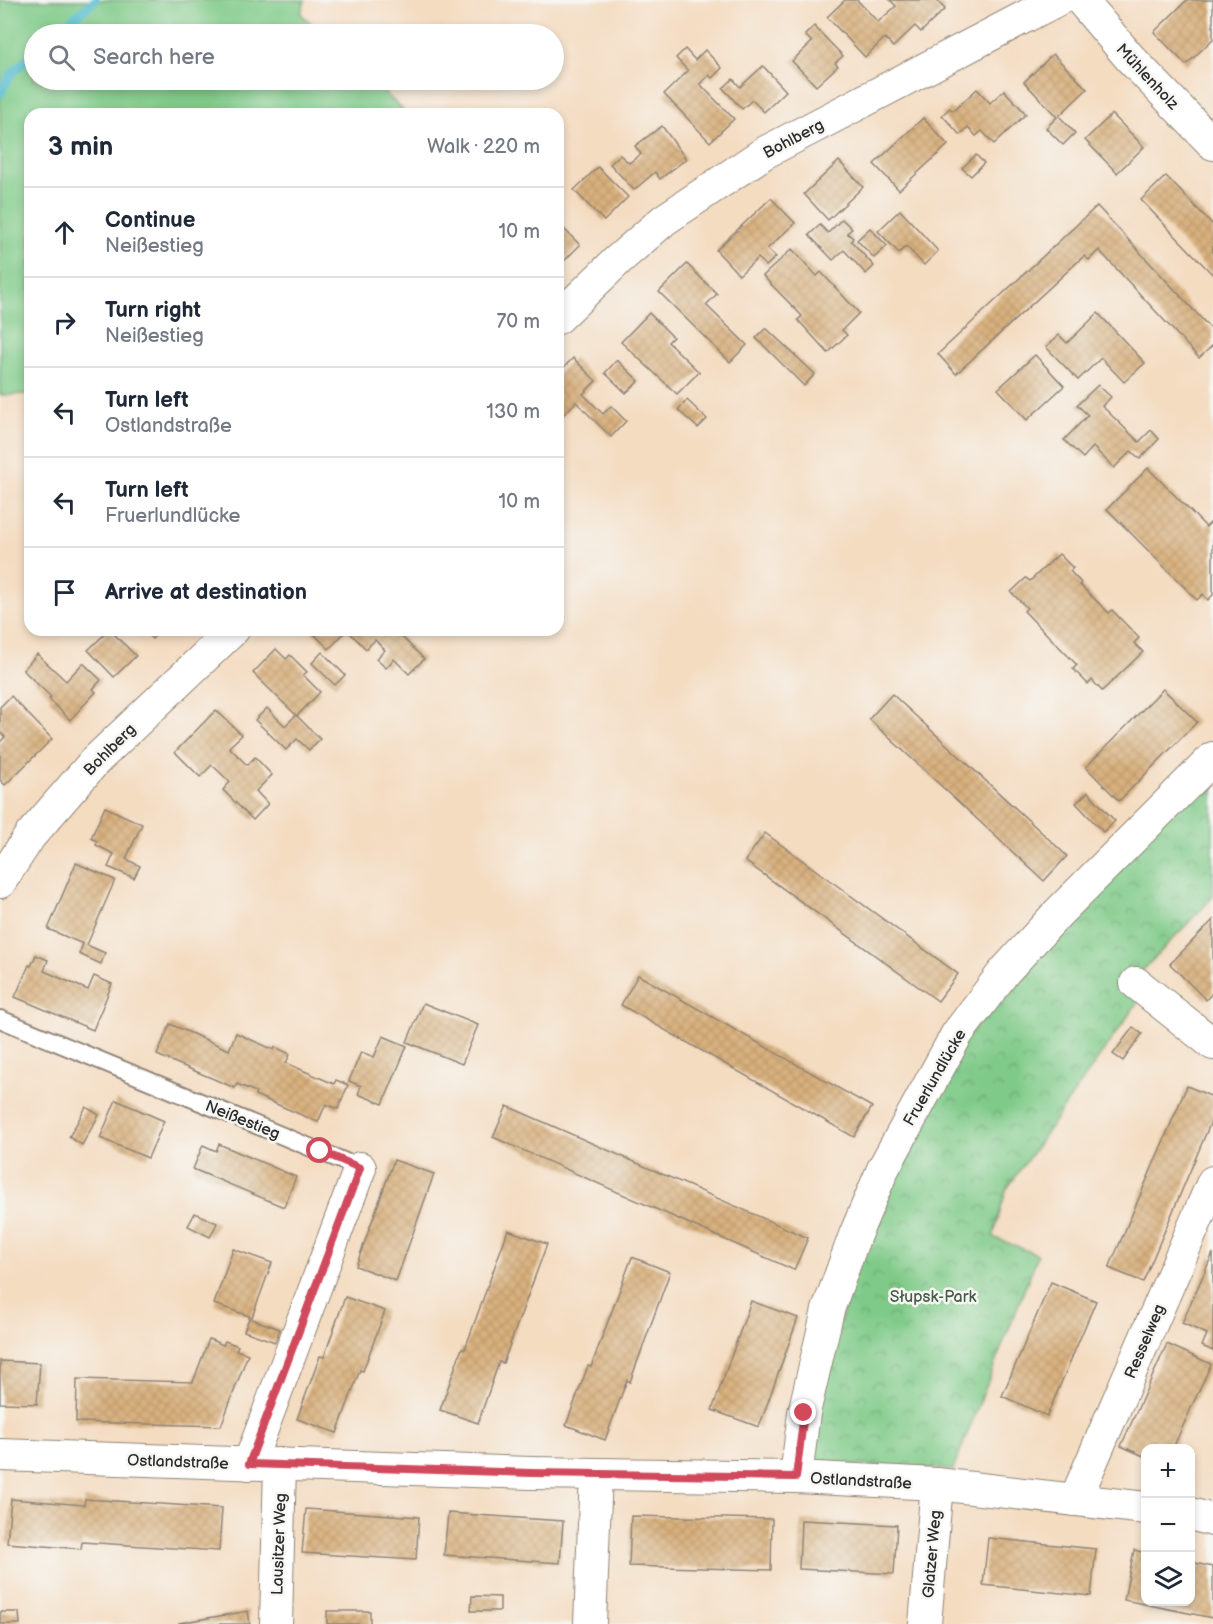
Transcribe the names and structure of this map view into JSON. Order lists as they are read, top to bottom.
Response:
{
  "streets": {
    "street": [
      "Mühlenholz",
      "Bohlberg",
      "Fruerlundlücke",
      "Neißestieg",
      "Resselweg",
      "Ostlandstraße",
      "Lausitzer Weg",
      "Glatzer Weg"
    ]
  },
  "crossings": [
    ["Mühlenholz", "Bohlberg"],
    ["Fruerlundlücke", "Ostlandstraße"],
    ["Neißestieg", "Ostlandstraße"],
    ["Neißestieg", "Lausitzer Weg"],
    ["Resselweg", "Ostlandstraße"],
    ["Ostlandstraße", "Lausitzer Weg"],
    ["Ostlandstraße", "Glatzer Weg"]
  ],
  "parks": ["Słupsk-Park"],
  "page": {
    "search": "Search here",
    "heading": ["3 min", "Walk · 220 m"],
    "list": [
      ["Continue", "Neißestieg", "10 m"],
      ["Turn right", "Neißestieg", "70 m"],
      ["Turn left", "Ostlandstraße", "130 m"],
      ["Turn left", "Fruerlundlücke", "10 m"],
      "Arrive at destination"
    ],
    "map_buttons": ["+", "−"]
  }
}
